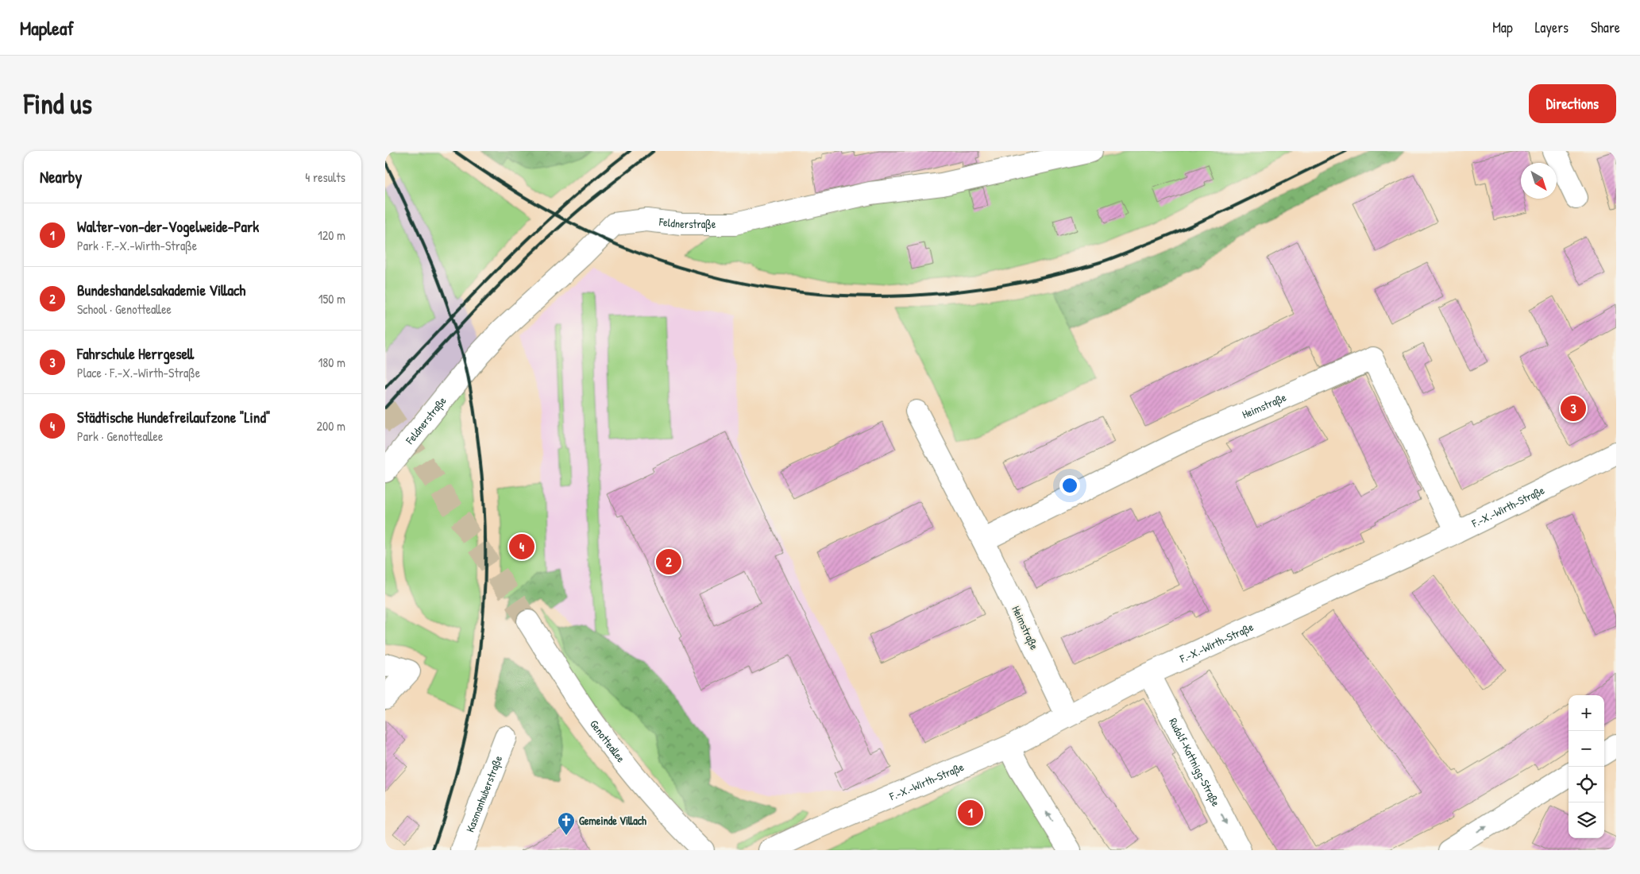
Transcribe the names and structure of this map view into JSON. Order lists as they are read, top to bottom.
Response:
{
  "streets": {
    "street": [
      "Feldnerstraße",
      "Heimstraße",
      "F.-X.-Wirth-Straße",
      "Genotteallee",
      "Rudolf-Kattnigg-Straße",
      "Kasmanhuberstraße"
    ]
  },
  "crossings": [
    ["Heimstraße", "F.-X.-Wirth-Straße"],
    ["F.-X.-Wirth-Straße", "Rudolf-Kattnigg-Straße"]
  ],
  "places": {
    "church": ["Gemeinde Villach"]
  },
  "north": "bottom right",
  "page": {
    "header": "Mapleaf",
    "nav": ["Map", "Layers", "Share"],
    "buttons": "Directions",
    "title": "Find us",
    "heading": ["Nearby", "4 results"],
    "list": [
      {
        "mark": "1",
        "name": "Walter-von-der-Vogelweide-Park",
        "note": "Park · F.-X.-Wirth-Straße",
        "value": "120 m"
      },
      {
        "mark": "2",
        "name": "Bundeshandelsakademie Villach",
        "note": "School · Genotteallee",
        "value": "150 m"
      },
      {
        "mark": "3",
        "name": "Fahrschule Herrgesell",
        "note": "Place · F.-X.-Wirth-Straße",
        "value": "180 m"
      },
      {
        "mark": "4",
        "name": "Städtische Hundefreilaufzone \"Lind\"",
        "note": "Park · Genotteallee",
        "value": "200 m"
      }
    ],
    "pins": [
      "3",
      "4",
      "2",
      "1"
    ],
    "map_buttons": ["+", "−"]
  }
}
